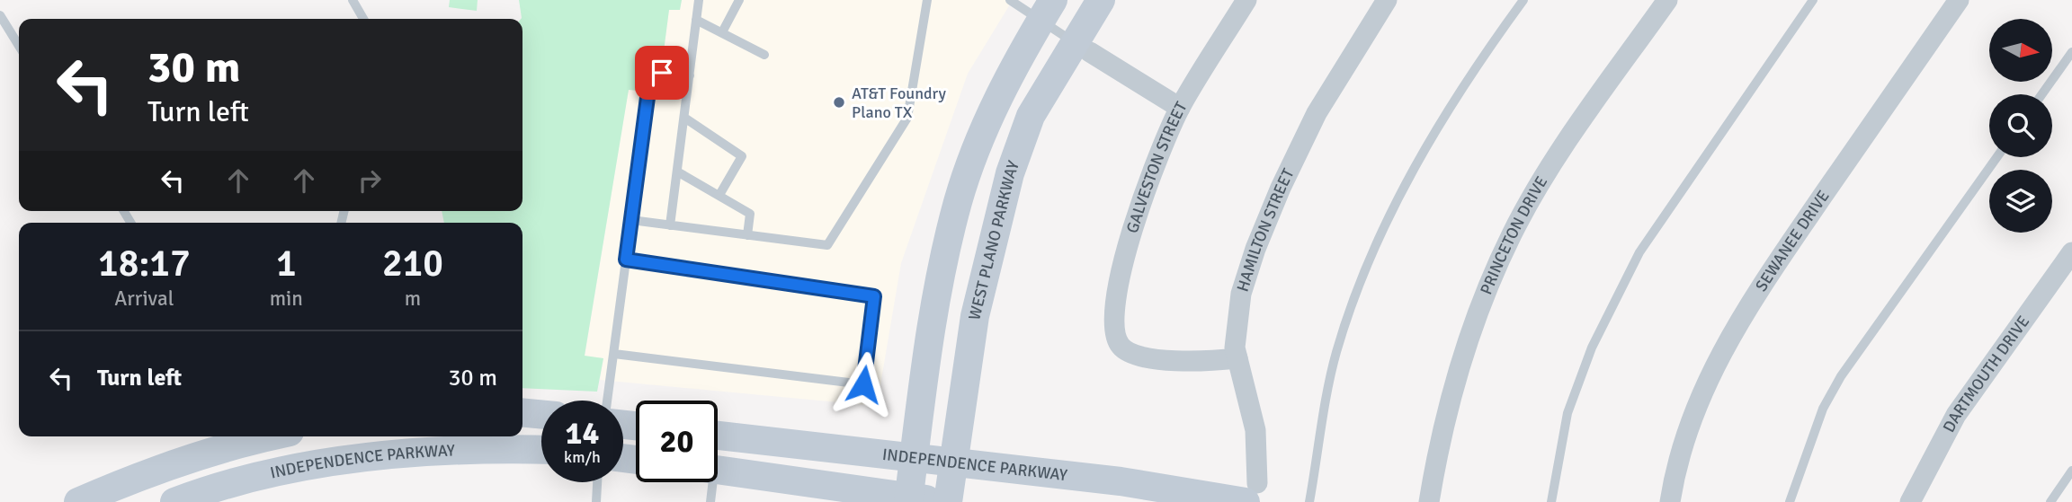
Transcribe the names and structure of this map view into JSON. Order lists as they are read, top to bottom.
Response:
{
  "streets": {
    "main road": ["WEST PLANO PARKWAY", "INDEPENDENCE PARKWAY"],
    "street": [
      "GALVESTON STREET",
      "HAMILTON STREET",
      "PRINCETON DRIVE",
      "SEWANEE DRIVE",
      "DARTMOUTH DRIVE"
    ]
  },
  "crossings": [
    ["GALVESTON STREET", "HAMILTON STREET"],
    ["HAMILTON STREET", "INDEPENDENCE PARKWAY"],
    ["WEST PLANO PARKWAY", "INDEPENDENCE PARKWAY"]
  ],
  "places": ["AT&T Foundry Plano TX"],
  "north": "right",
  "page": {
    "turn": ["30 m", "Turn left"],
    "eta": [
      "18:17",
      "Arrival",
      "1",
      "min",
      "210",
      "m"
    ],
    "list": [
      {
        "name": "Turn left",
        "value": "30 m"
      }
    ],
    "speed": "14 km/h",
    "limit": "20"
  }
}
